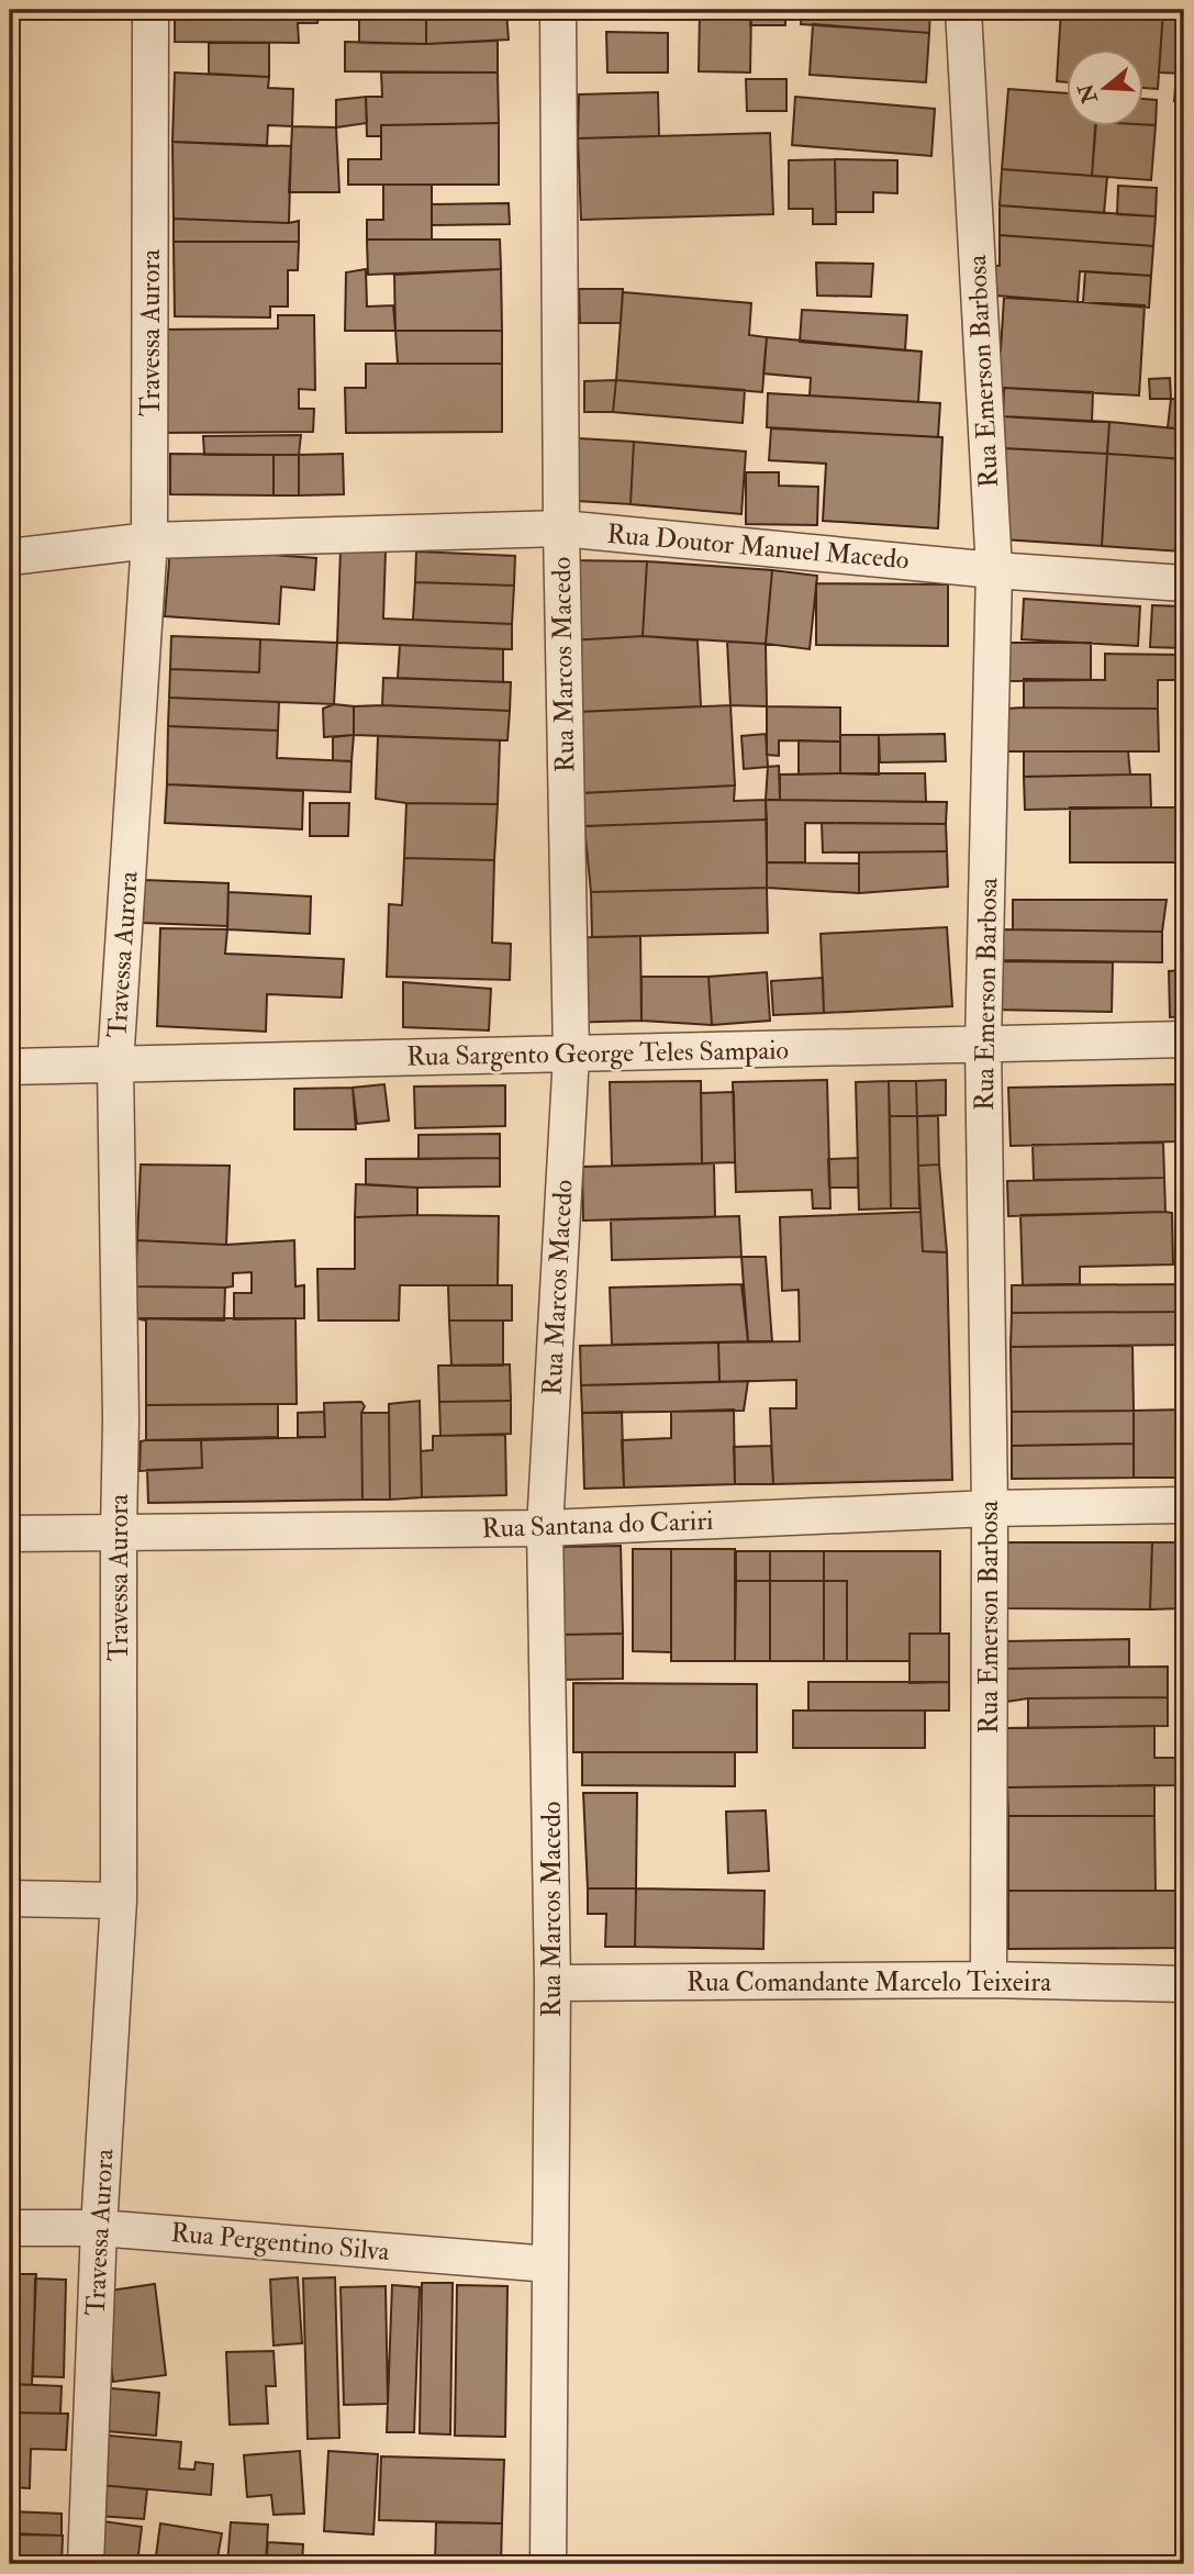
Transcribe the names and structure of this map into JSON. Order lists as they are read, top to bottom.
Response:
{
  "streets": {
    "street": [
      "Travessa Aurora",
      "Rua Emerson Barbosa",
      "Rua Doutor Manuel Macedo",
      "Rua Marcos Macedo",
      "Rua Sargento George Teles Sampaio",
      "Rua Santana do Cariri",
      "Rua Comandante Marcelo Teixeira",
      "Rua Pergentino Silva"
    ]
  },
  "crossings": [
    ["Travessa Aurora", "Rua Doutor Manuel Macedo"],
    ["Travessa Aurora", "Rua Sargento George Teles Sampaio"],
    ["Travessa Aurora", "Rua Santana do Cariri"],
    ["Travessa Aurora", "Rua Pergentino Silva"],
    ["Rua Emerson Barbosa", "Rua Doutor Manuel Macedo"],
    ["Rua Emerson Barbosa", "Rua Sargento George Teles Sampaio"],
    ["Rua Emerson Barbosa", "Rua Santana do Cariri"],
    ["Rua Emerson Barbosa", "Rua Comandante Marcelo Teixeira"],
    ["Rua Doutor Manuel Macedo", "Rua Marcos Macedo"],
    ["Rua Marcos Macedo", "Rua Sargento George Teles Sampaio"],
    ["Rua Marcos Macedo", "Rua Santana do Cariri"],
    ["Rua Marcos Macedo", "Rua Comandante Marcelo Teixeira"],
    ["Rua Marcos Macedo", "Rua Pergentino Silva"]
  ],
  "north": "left"
}
